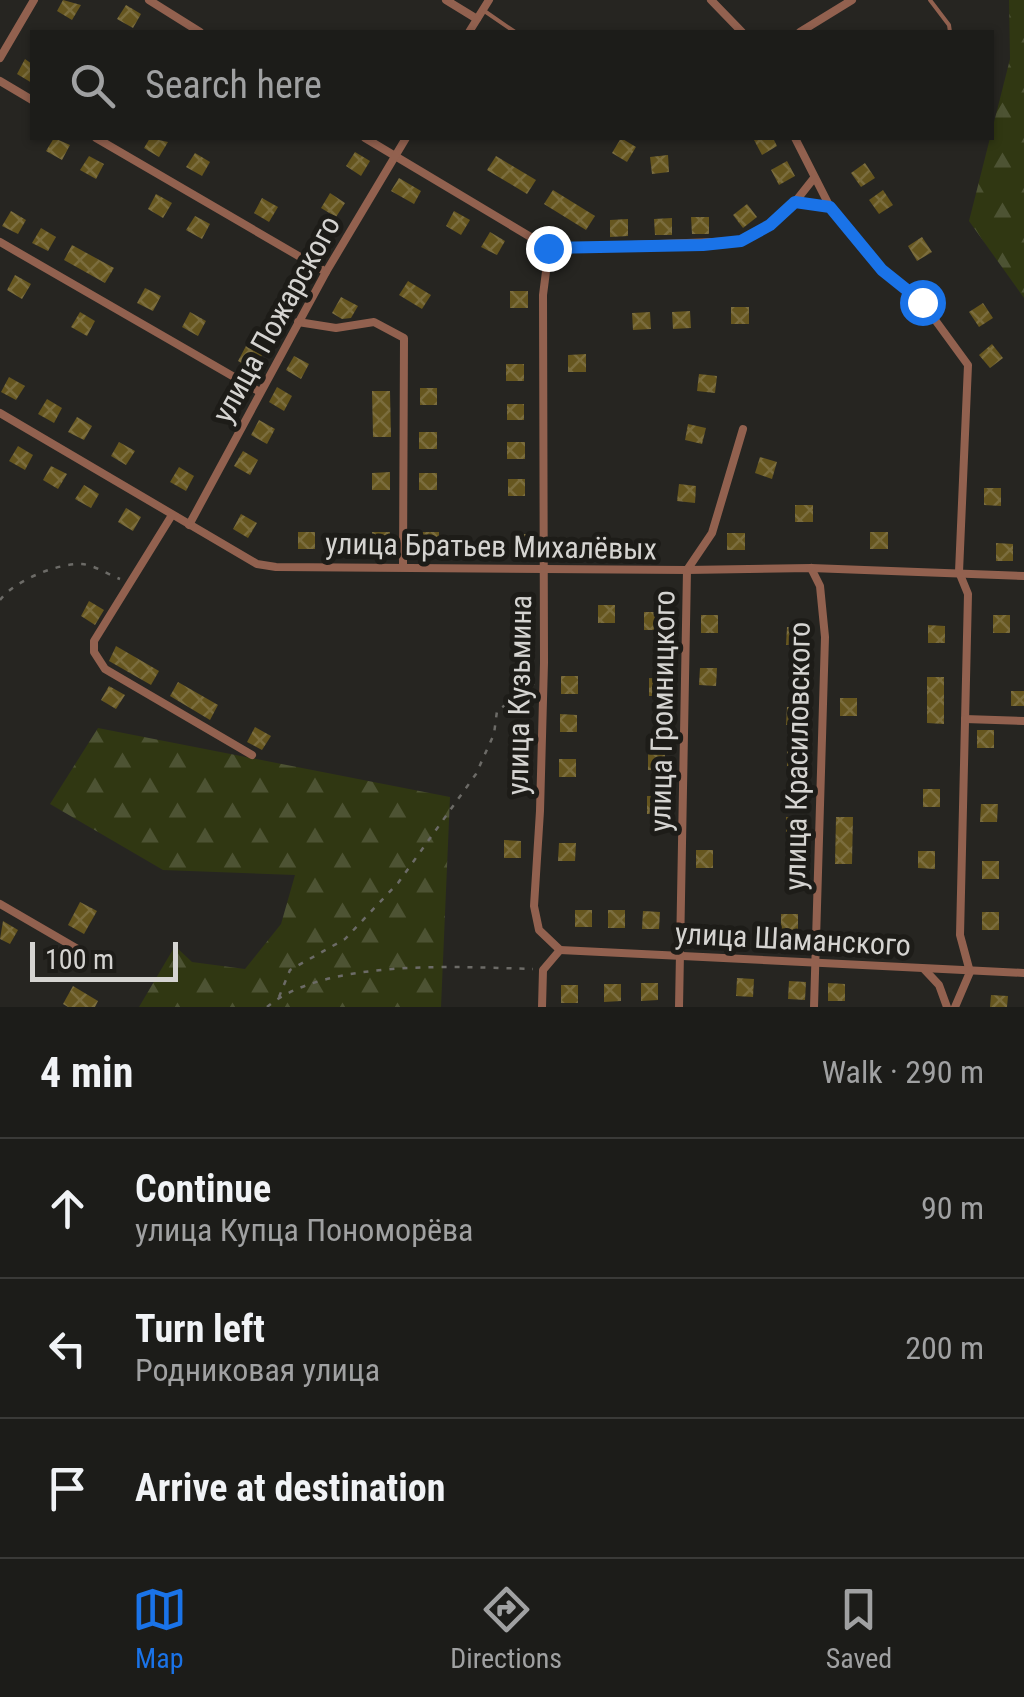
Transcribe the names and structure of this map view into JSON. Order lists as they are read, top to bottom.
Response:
{
  "streets": {
    "street": [
      "улица Пожарского",
      "улица Братьев Михалёвых",
      "улица Кузьмина",
      "улица Громницкого",
      "улица Красиловского",
      "улица Шаманского"
    ]
  },
  "crossings": [
    ["улица Пожарского", "улица Братьев Михалёвых"],
    ["улица Братьев Михалёвых", "улица Кузьмина"],
    ["улица Братьев Михалёвых", "улица Громницкого"],
    ["улица Братьев Михалёвых", "улица Красиловского"],
    ["улица Кузьмина", "улица Шаманского"],
    ["улица Громницкого", "улица Шаманского"],
    ["улица Красиловского", "улица Шаманского"]
  ],
  "scale_bar": "100 m",
  "page": {
    "search": "Search here",
    "scale": "100 m",
    "heading": ["4 min", "Walk · 290 m"],
    "list": [
      ["Continue", "улица Купца Пономорёва", "90 m"],
      ["Turn left", "Родниковая улица", "200 m"],
      "Arrive at destination"
    ],
    "nav": ["Map", "Directions", "Saved"]
  }
}
